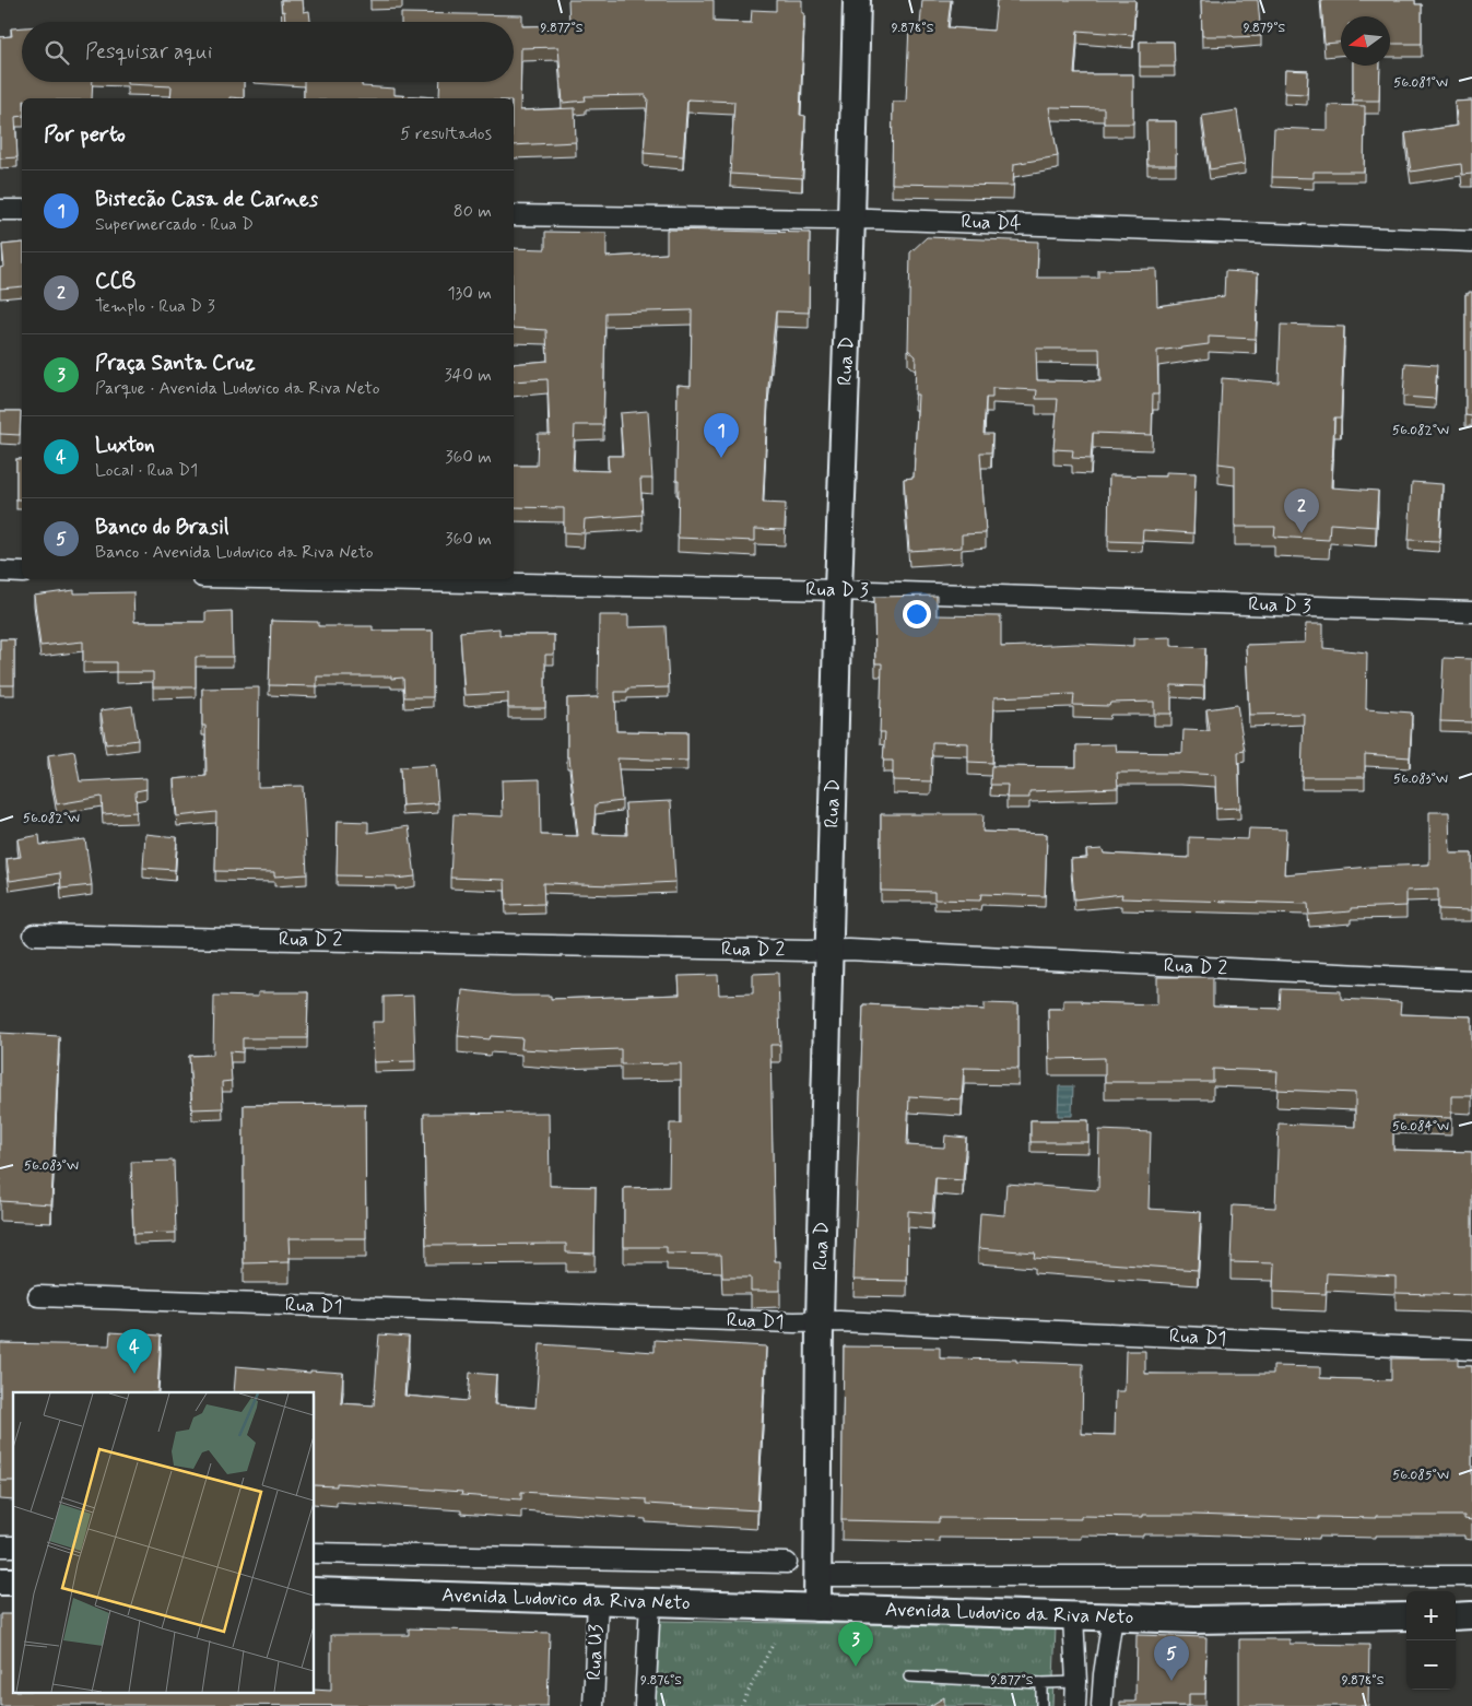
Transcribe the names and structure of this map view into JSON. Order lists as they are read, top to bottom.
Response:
{
  "streets": {
    "street": [
      "Rua D4",
      "Rua D",
      "Rua D 3",
      "Rua D 2",
      "Rua D1",
      "Avenida Ludovico da Riva Neto",
      "Rua U3"
    ]
  },
  "crossings": [
    ["Rua D4", "Rua D"],
    ["Rua D", "Rua D 3"],
    ["Rua D", "Rua D 2"],
    ["Rua D", "Rua D1"],
    ["Rua D", "Avenida Ludovico da Riva Neto"],
    ["Avenida Ludovico da Riva Neto", "Rua U3"]
  ],
  "north": "left",
  "page": {
    "search": "Pesquisar aqui",
    "heading": ["Por perto", "5 resultados"],
    "list": [
      {
        "mark": "1",
        "name": "Bistecão Casa de Carnes",
        "note": "Supermercado · Rua D",
        "value": "80 m"
      },
      {
        "mark": "2",
        "name": "CCB",
        "note": "Templo · Rua D 3",
        "value": "130 m"
      },
      {
        "mark": "3",
        "name": "Praça Santa Cruz",
        "note": "Parque · Avenida Ludovico da Riva Neto",
        "value": "340 m"
      },
      {
        "mark": "4",
        "name": "Luxton",
        "note": "Local · Rua D1",
        "value": "360 m"
      },
      {
        "mark": "5",
        "name": "Banco do Brasil",
        "note": "Banco · Avenida Ludovico da Riva Neto",
        "value": "360 m"
      }
    ],
    "pins": [
      "1",
      "2",
      "4",
      "3",
      "5"
    ],
    "map_buttons": ["+", "−"]
  },
  "coordinates": [
    "9.877°S",
    "9.878°S",
    "9.879°S",
    "56.081°W",
    "56.082°W",
    "56.083°W",
    "56.084°W",
    "56.085°W",
    "9.876°S"
  ]
}
